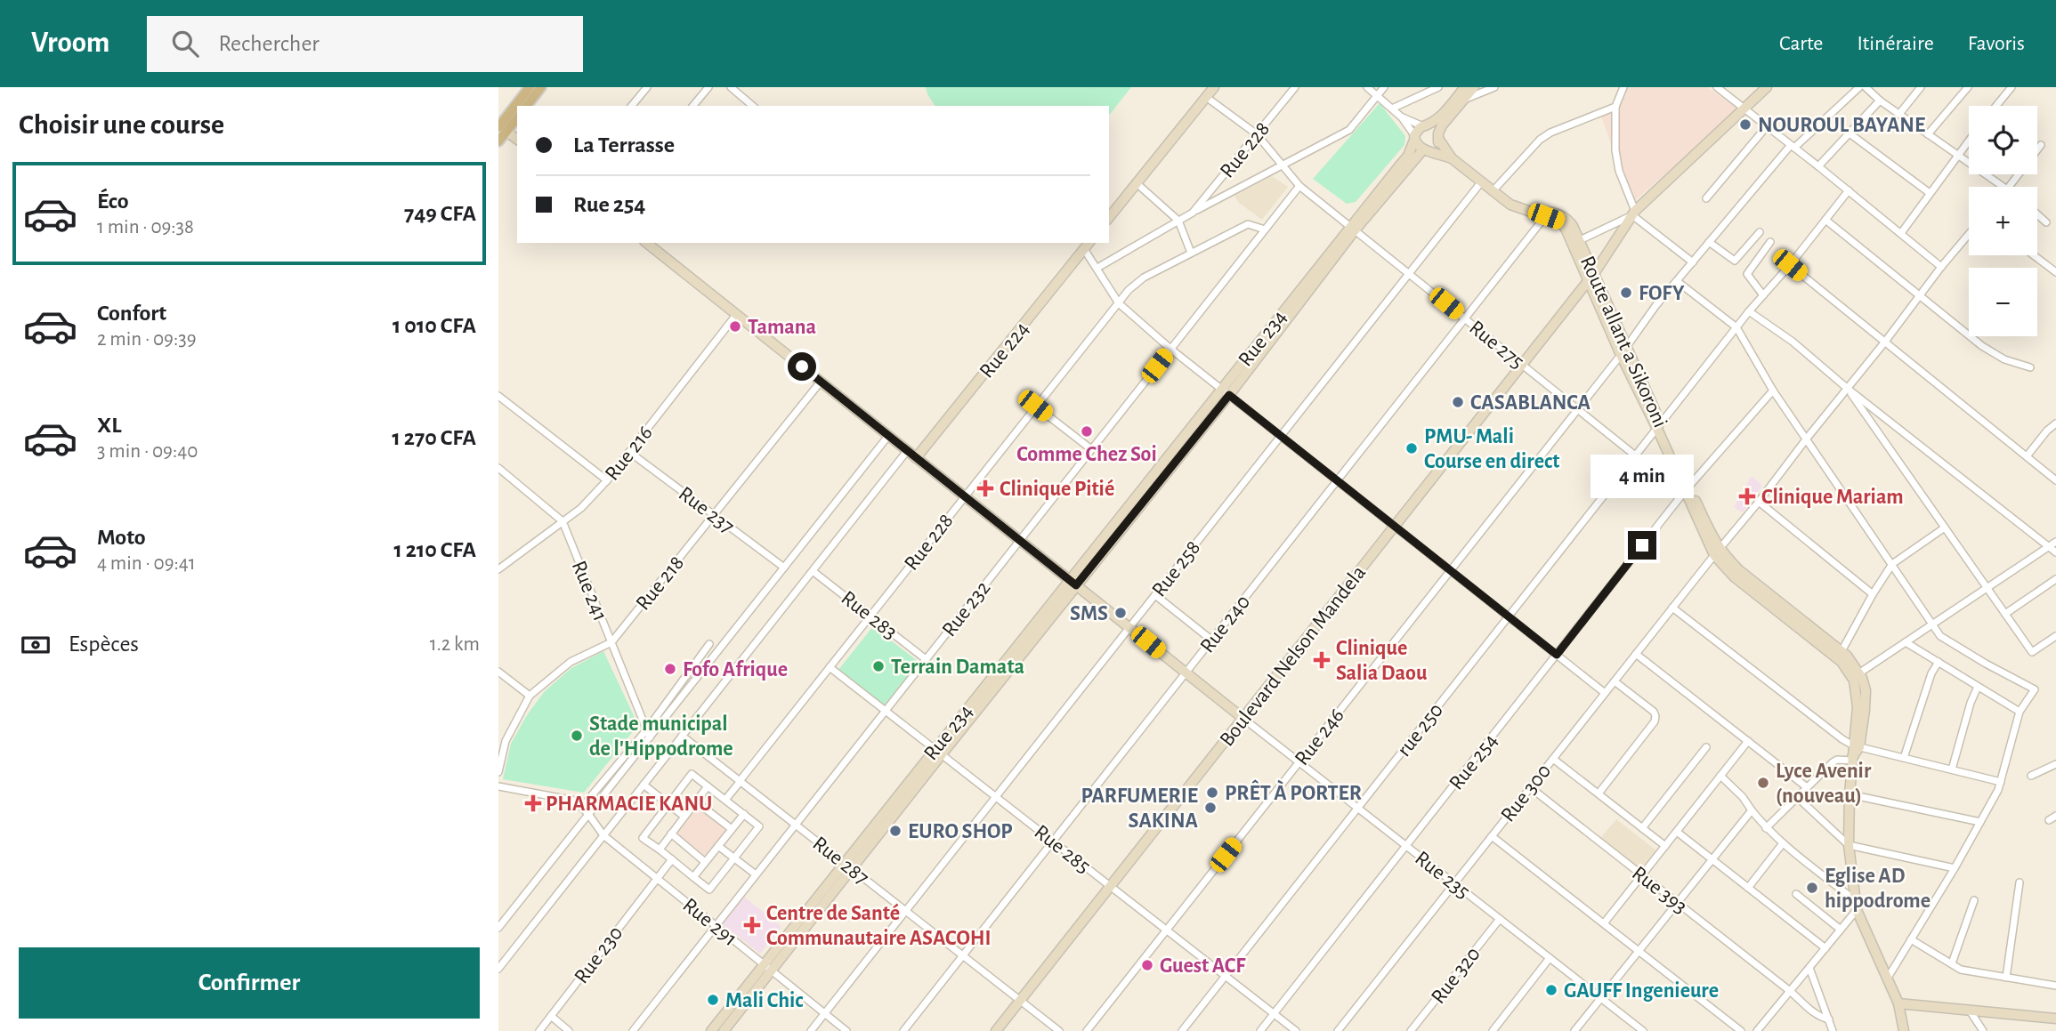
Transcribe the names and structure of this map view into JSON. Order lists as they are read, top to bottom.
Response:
{
  "streets": {
    "street": [
      "Rue 228",
      "Rue 234",
      "Route allant a Sikoroni",
      "Rue 275",
      "Rue 224",
      "Rue 216",
      "Rue 237",
      "Rue 258",
      "Rue 218",
      "Rue 241",
      "Rue 232",
      "Rue 283",
      "Rue 240",
      "Boulevard Nelson Mandela",
      "rue 250",
      "Rue 246",
      "Rue 254",
      "Rue 300",
      "Rue 285",
      "Rue 287",
      "Rue 235",
      "Rue 393",
      "Rue 291",
      "Rue 230",
      "Rue 320"
    ]
  },
  "crossings": [
    ["Rue 228", "Rue 232"],
    ["Rue 228", "Rue 283"],
    ["Rue 228", "Rue 285"],
    ["Rue 228", "Rue 287"],
    ["Rue 234", "Rue 275"],
    ["Rue 234", "Rue 285"],
    ["Rue 234", "Rue 287"],
    ["Rue 234", "Rue 291"],
    ["Route allant a Sikoroni", "Rue 240"],
    ["Route allant a Sikoroni", "Boulevard Nelson Mandela"],
    ["Route allant a Sikoroni", "rue 250"],
    ["Route allant a Sikoroni", "Rue 246"],
    ["Rue 275", "Rue 258"],
    ["Rue 275", "Rue 232"],
    ["Rue 275", "Rue 240"],
    ["Rue 275", "Boulevard Nelson Mandela"],
    ["Rue 275", "rue 250"],
    ["Rue 275", "Rue 246"],
    ["Rue 275", "Rue 254"],
    ["Rue 216", "Rue 237"],
    ["Rue 216", "Rue 241"],
    ["Rue 237", "Rue 218"],
    ["Rue 258", "Rue 285"],
    ["Rue 258", "Rue 287"],
    ["Rue 258", "Rue 291"],
    ["Rue 218", "Rue 241"],
    ["Rue 232", "Rue 283"],
    ["Rue 232", "Rue 285"],
    ["Rue 232", "Rue 287"],
    ["Rue 232", "Rue 291"],
    ["Rue 240", "Rue 285"],
    ["Rue 240", "Rue 287"],
    ["Boulevard Nelson Mandela", "Rue 285"],
    ["Boulevard Nelson Mandela", "Rue 287"],
    ["Boulevard Nelson Mandela", "Rue 235"],
    ["rue 250", "Rue 285"],
    ["rue 250", "Rue 235"],
    ["Rue 246", "Rue 285"],
    ["Rue 246", "Rue 235"],
    ["Rue 254", "Rue 285"],
    ["Rue 254", "Rue 235"],
    ["Rue 300", "Rue 235"],
    ["Rue 300", "Rue 393"],
    ["Rue 235", "Rue 320"],
    ["Rue 291", "Rue 230"]
  ],
  "places": {
    "other": [
      "NOUROUL BAYANE",
      "FOFY",
      "Tamana",
      "CASABLANCA",
      "Comme Chez Soi",
      "PMU- Mali Course en direct",
      "SMS",
      "Terrain Damata",
      "Fofo Afrique",
      "Stade municipal de l'Hippodrome",
      "Lyce Avenir (nouveau)",
      "PRÊT À PORTER",
      "PARFUMERIE SAKINA",
      "EURO SHOP",
      "Eglise AD hippodrome",
      "Guest ACF",
      "GAUFF Ingenieure",
      "Mali Chic"
    ],
    "health": [
      "Clinique Pitié",
      "Clinique Mariam",
      "Clinique Salia Daou",
      "PHARMACIE KANU",
      "Centre de Santé Communautaire ASACOHI"
    ]
  },
  "page": {
    "header": "Vroom",
    "search": "Rechercher",
    "nav": ["Carte", "Itinéraire", "Favoris"],
    "heading": "Choisir une course",
    "map_buttons": ["+", "−"],
    "banner": ["La Terrasse", "Rue 254"],
    "list": [
      {
        "name": "Éco",
        "note": "1 min · 09:38",
        "value": "749 CFA"
      },
      {
        "name": "Confort",
        "note": "2 min · 09:39",
        "value": "1 010 CFA"
      },
      {
        "name": "XL",
        "note": "3 min · 09:40",
        "value": "1 270 CFA"
      },
      {
        "name": "Moto",
        "note": "4 min · 09:41",
        "value": "1 210 CFA"
      }
    ],
    "bubble": "4 min",
    "pay": ["Espèces", "1.2 km"],
    "buttons": "Confirmer"
  }
}
